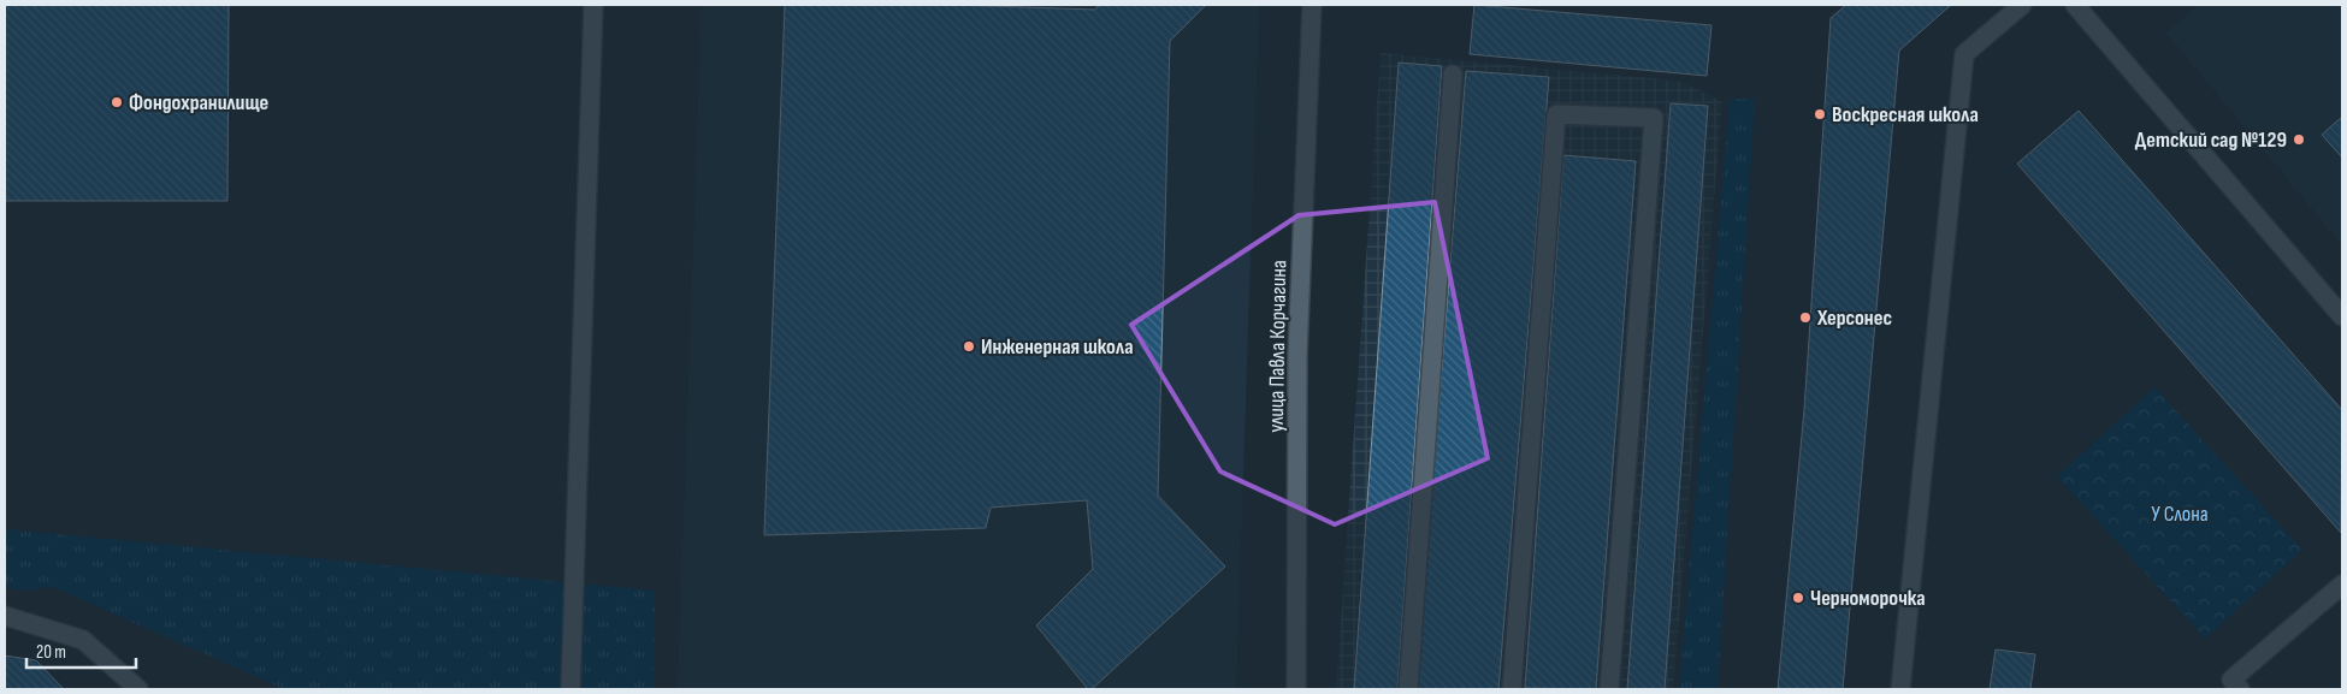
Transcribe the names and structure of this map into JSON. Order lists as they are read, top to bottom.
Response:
{
  "streets": {
    "street": ["улица Павла Корчагина"]
  },
  "parks": ["У Слона"],
  "places": [
    "Фондохранилище",
    "Воскресная школа",
    "Детский сад №129",
    "Херсонес",
    "Инженерная школа",
    "Черноморочка"
  ],
  "scale_bar": "20 m"
}
